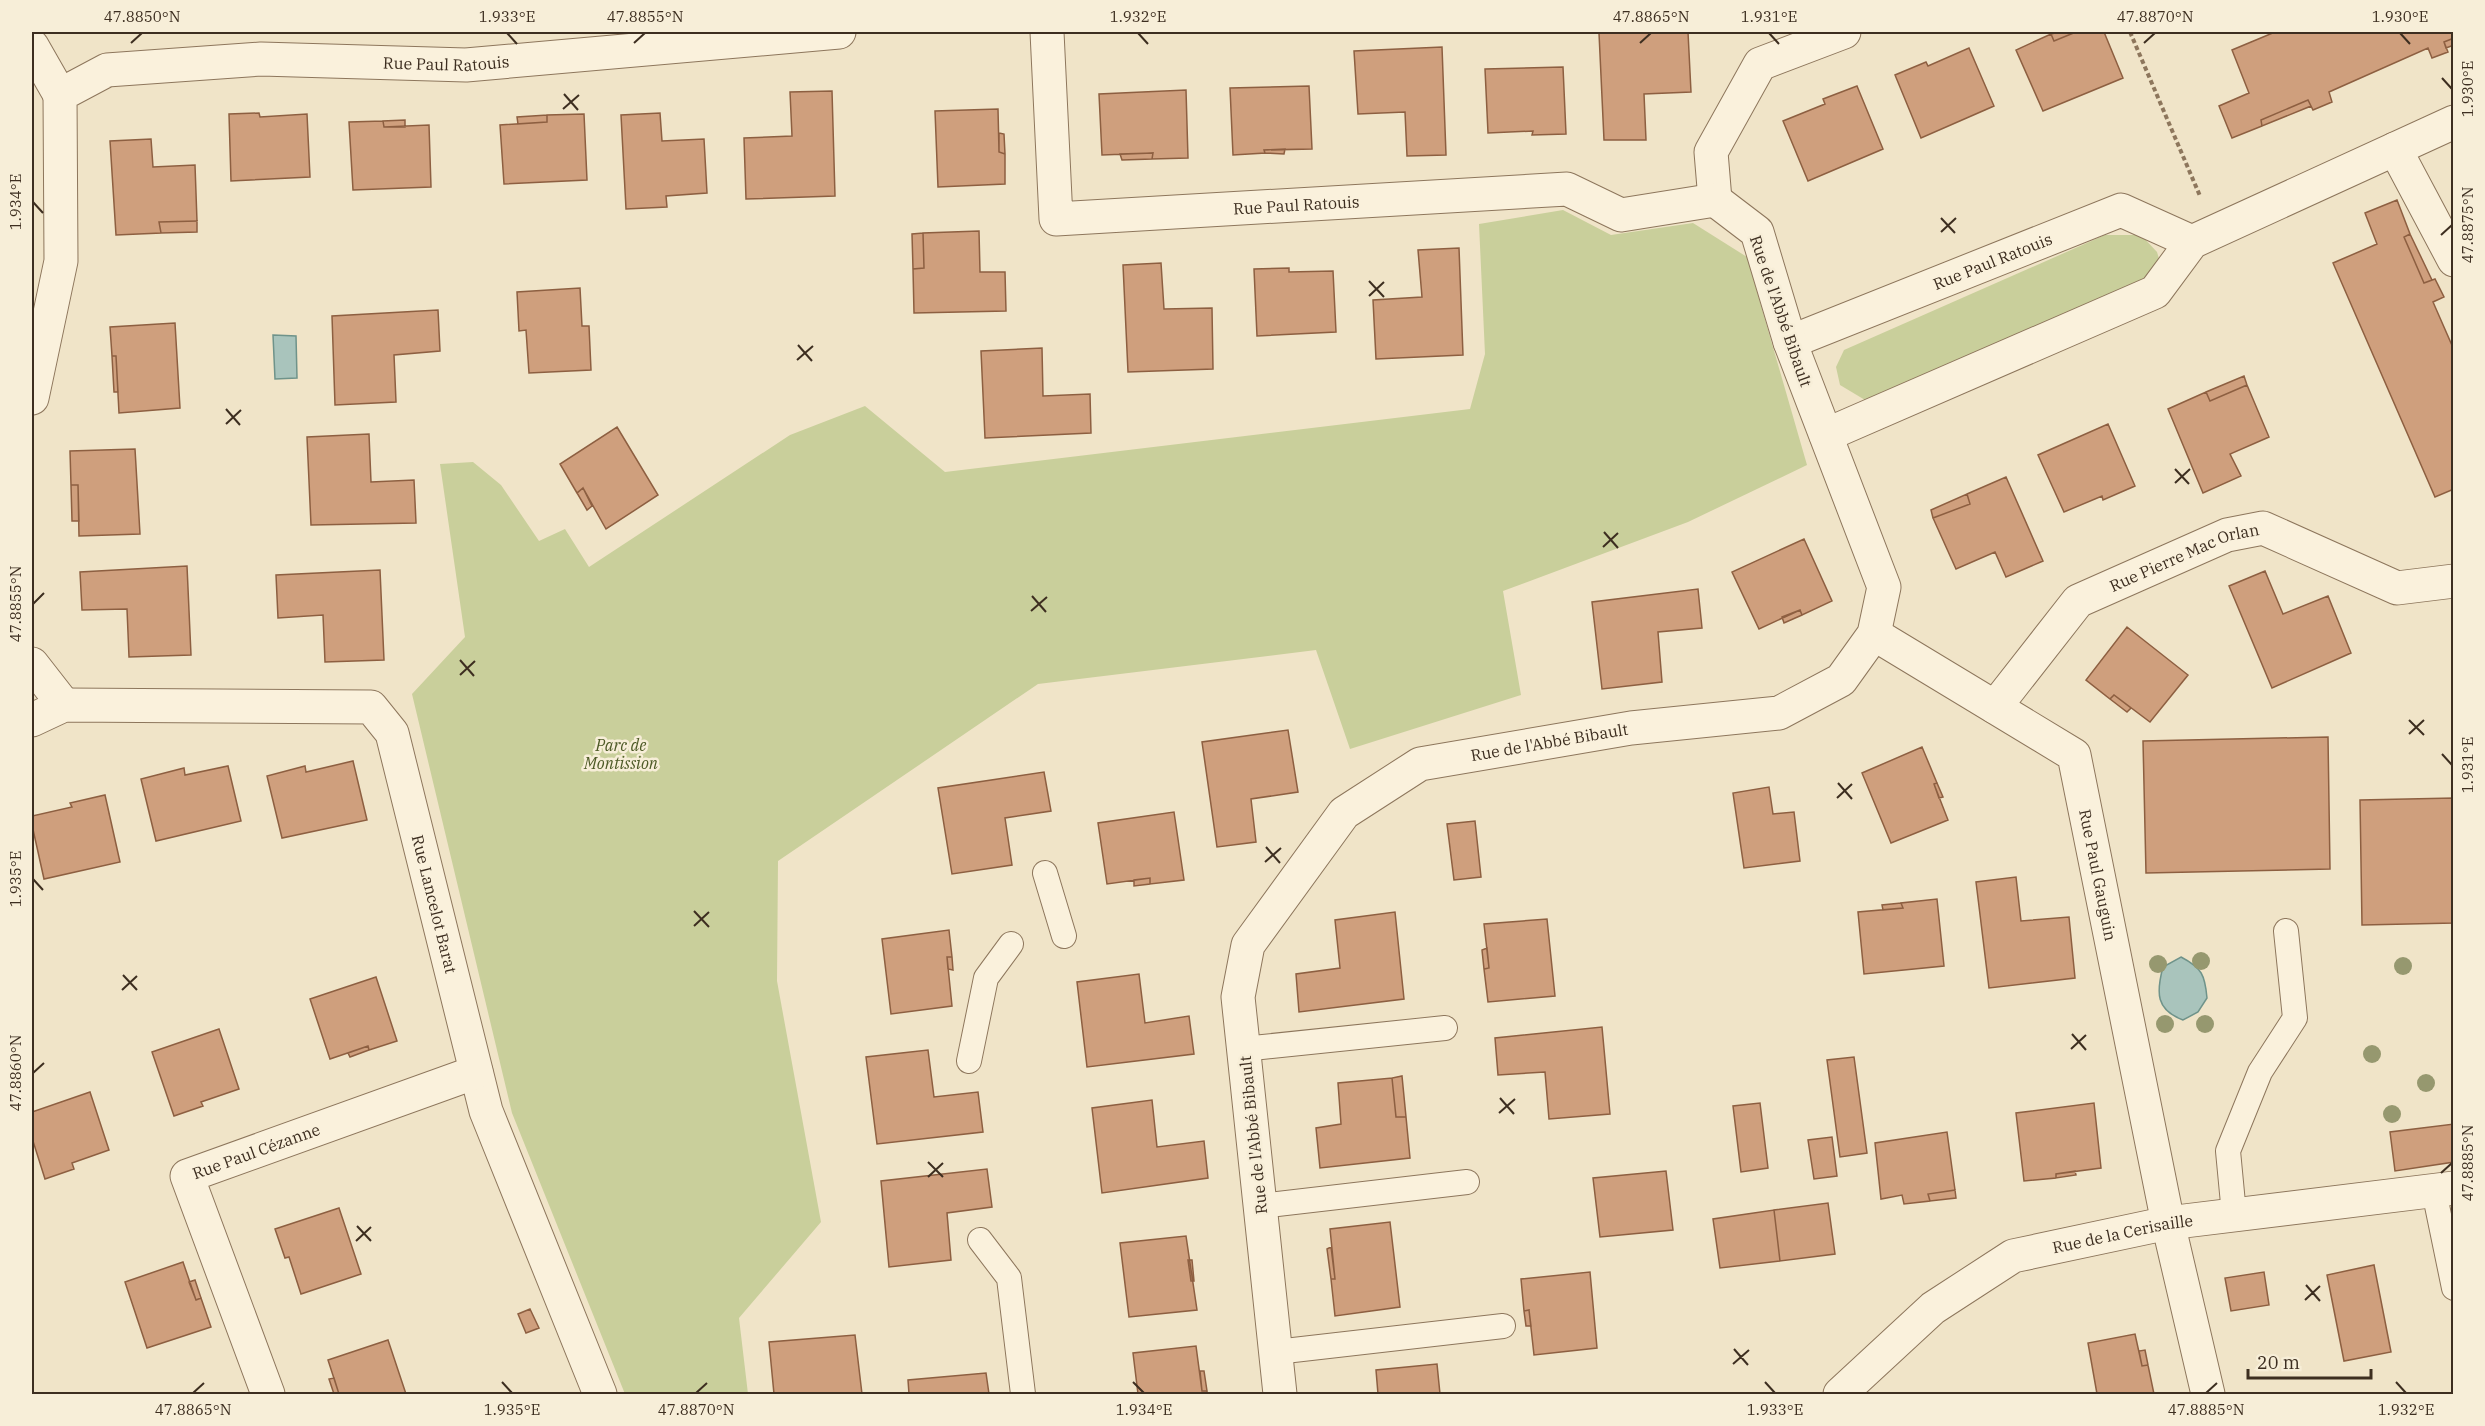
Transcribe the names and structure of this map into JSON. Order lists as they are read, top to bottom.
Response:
{
  "streets": {
    "street": [
      "Rue Paul Ratouis",
      "Rue de l'Abbé Bibault",
      "Rue Pierre Mac Orlan",
      "Rue Paul Gauguin",
      "Rue Lancelot Barat",
      "Rue Paul Cézanne",
      "Rue de la Cerisaille"
    ]
  },
  "crossings": [
    ["Rue Paul Ratouis", "Rue de l'Abbé Bibault"],
    ["Rue de l'Abbé Bibault", "Rue Paul Gauguin"],
    ["Rue Pierre Mac Orlan", "Rue Paul Gauguin"],
    ["Rue Paul Gauguin", "Rue de la Cerisaille"],
    ["Rue Lancelot Barat", "Rue Paul Cézanne"]
  ],
  "parks": ["Parc de Montission"],
  "scale_bar": "20 m",
  "coordinates": [
    "47.8850°N",
    "1.933°E",
    "47.8855°N",
    "1.932°E",
    "47.8865°N",
    "1.931°E",
    "47.8870°N",
    "1.930°E",
    "1.934°E",
    "47.8875°N",
    "1.935°E",
    "47.8860°N",
    "47.8885°N"
  ]
}
